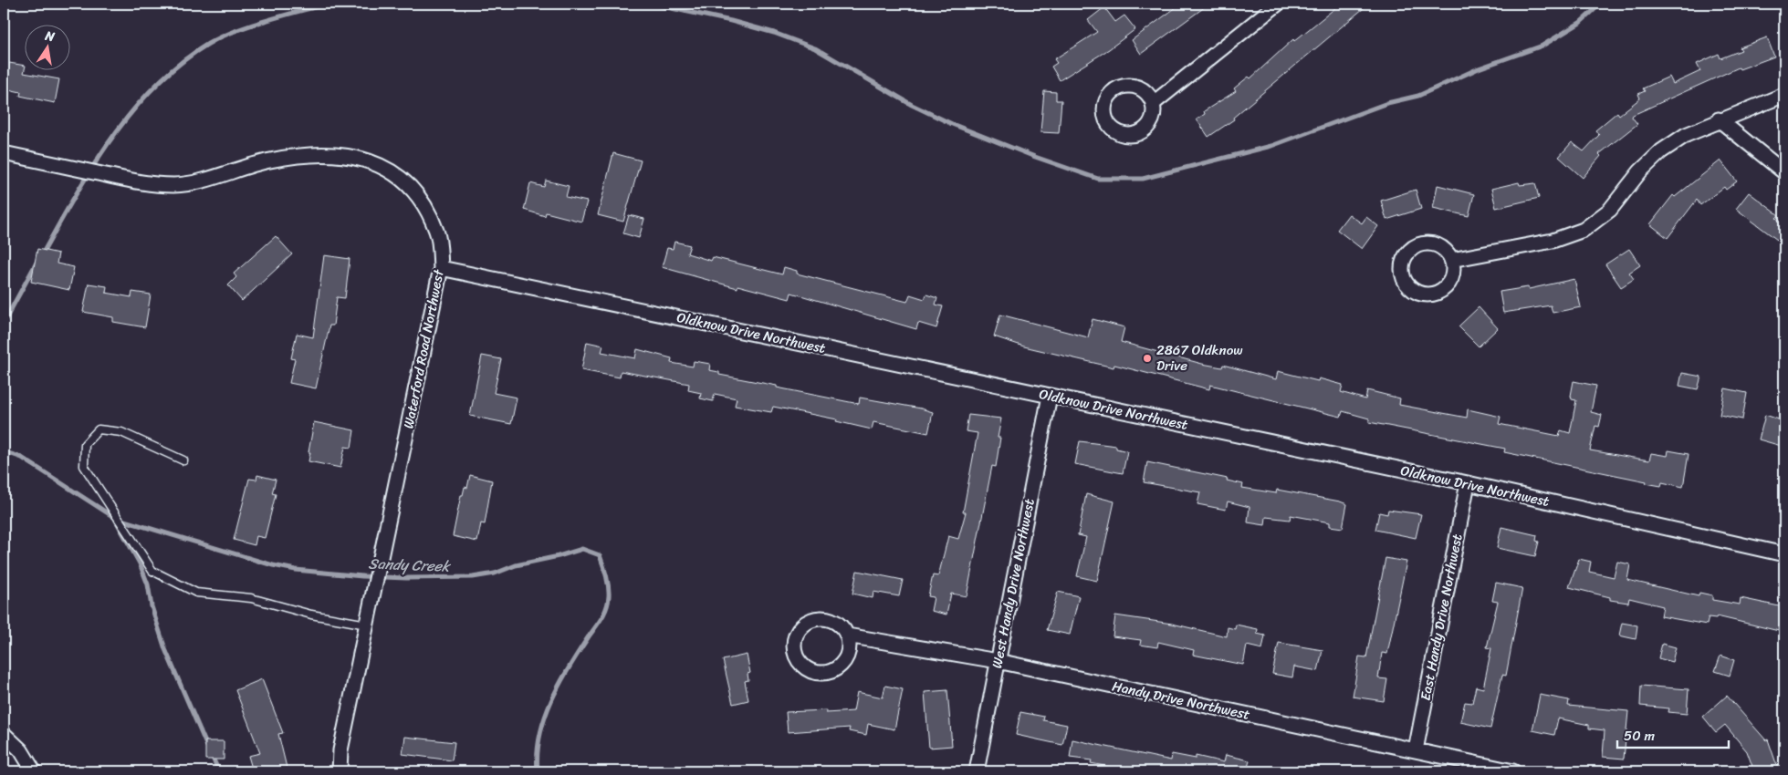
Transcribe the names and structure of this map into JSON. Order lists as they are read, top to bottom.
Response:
{
  "streets": {
    "street": [
      "Oldknow Drive Northwest",
      "Waterford Road Northwest",
      "West Handy Drive Northwest",
      "East Handy Drive Northwest",
      "Handy Drive Northwest"
    ]
  },
  "crossings": [
    ["Oldknow Drive Northwest", "Waterford Road Northwest"],
    ["Oldknow Drive Northwest", "West Handy Drive Northwest"],
    ["Oldknow Drive Northwest", "East Handy Drive Northwest"],
    ["West Handy Drive Northwest", "Handy Drive Northwest"],
    ["East Handy Drive Northwest", "Handy Drive Northwest"]
  ],
  "water": ["Sandy Creek"],
  "places": ["2867 Oldknow Drive"],
  "scale_bar": "50 m",
  "north": "top"
}
